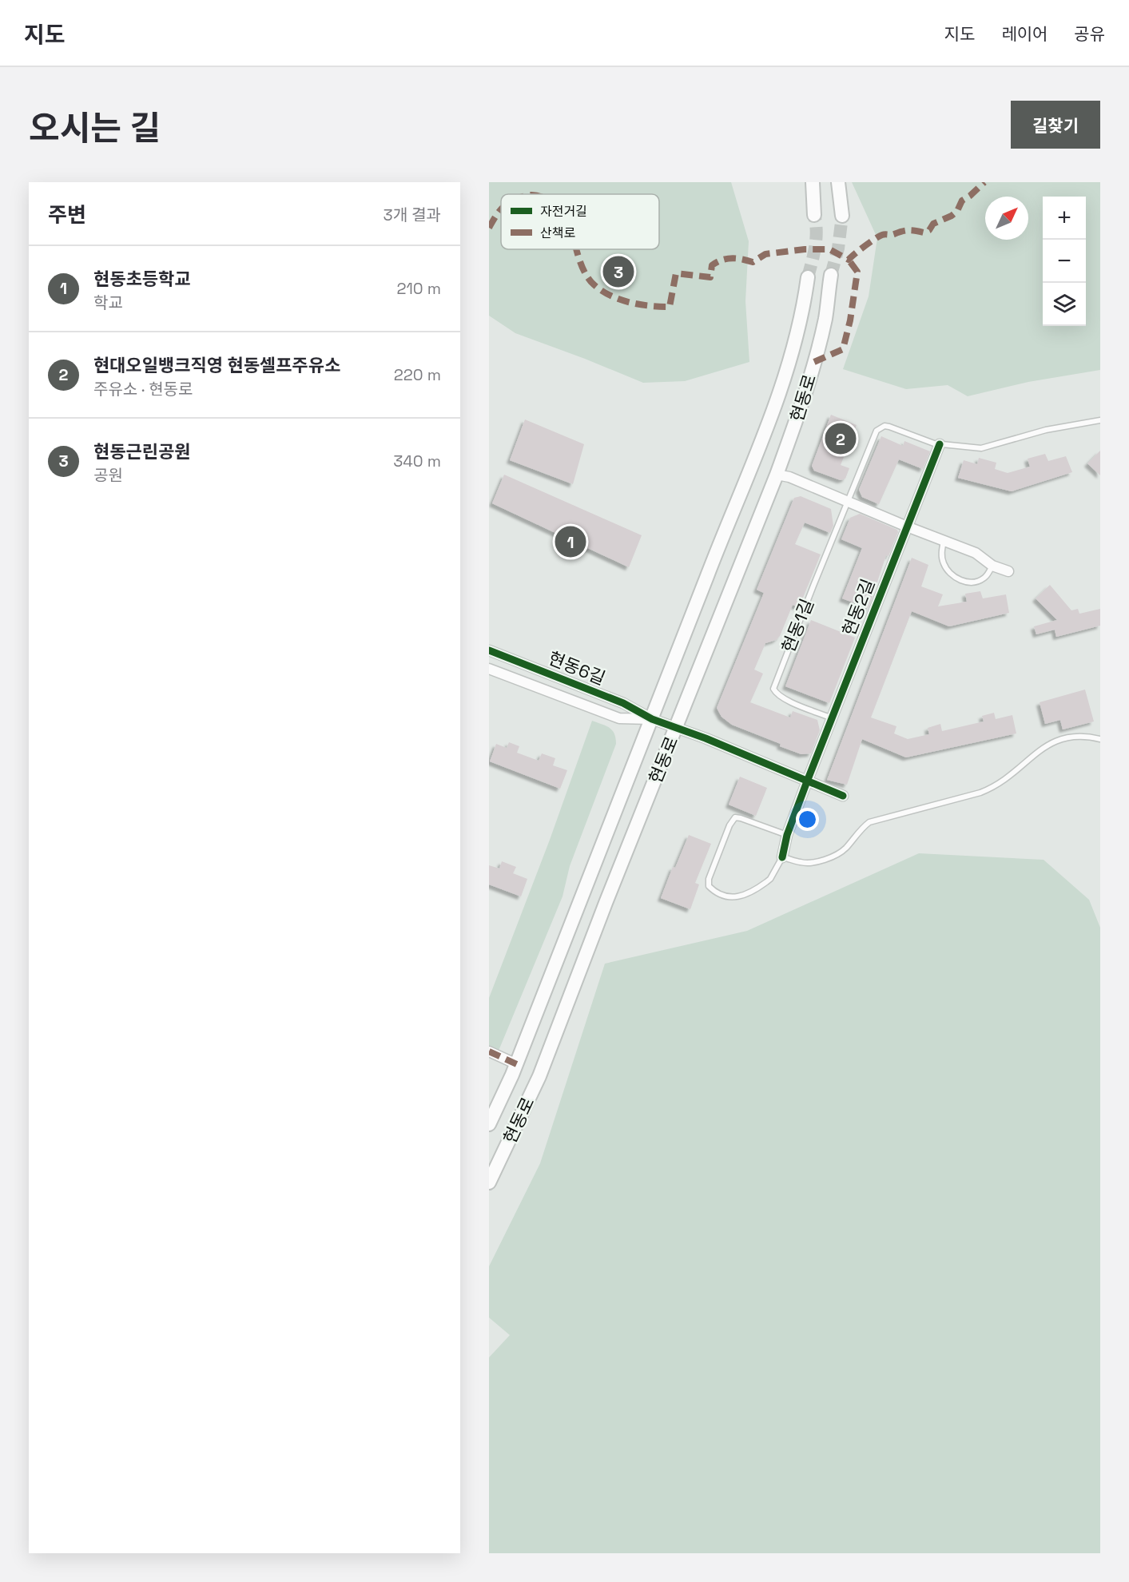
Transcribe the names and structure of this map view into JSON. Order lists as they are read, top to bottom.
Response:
{
  "streets": {
    "main road": ["현동로"],
    "street": ["현동2길", "현동6길"],
    "lane": ["현동1길"]
  },
  "crossings": [
    ["현동로", "현동6길"],
    ["현동2길", "현동1길"]
  ],
  "legend": ["자전거길", "산책로"],
  "north": "top right",
  "page": {
    "header": "지도",
    "nav": ["지도", "레이어", "공유"],
    "title": "오시는 길",
    "buttons": "길찾기",
    "heading": ["주변", "3개 결과"],
    "map_buttons": ["+", "−"],
    "list": [
      {
        "mark": "1",
        "name": "현동초등학교",
        "note": "학교",
        "value": "210 m"
      },
      {
        "mark": "2",
        "name": "현대오일뱅크직영 현동셀프주유소",
        "note": "주유소 · 현동로",
        "value": "220 m"
      },
      {
        "mark": "3",
        "name": "현동근린공원",
        "note": "공원",
        "value": "340 m"
      }
    ],
    "pins": ["3", "2", "1"]
  }
}
